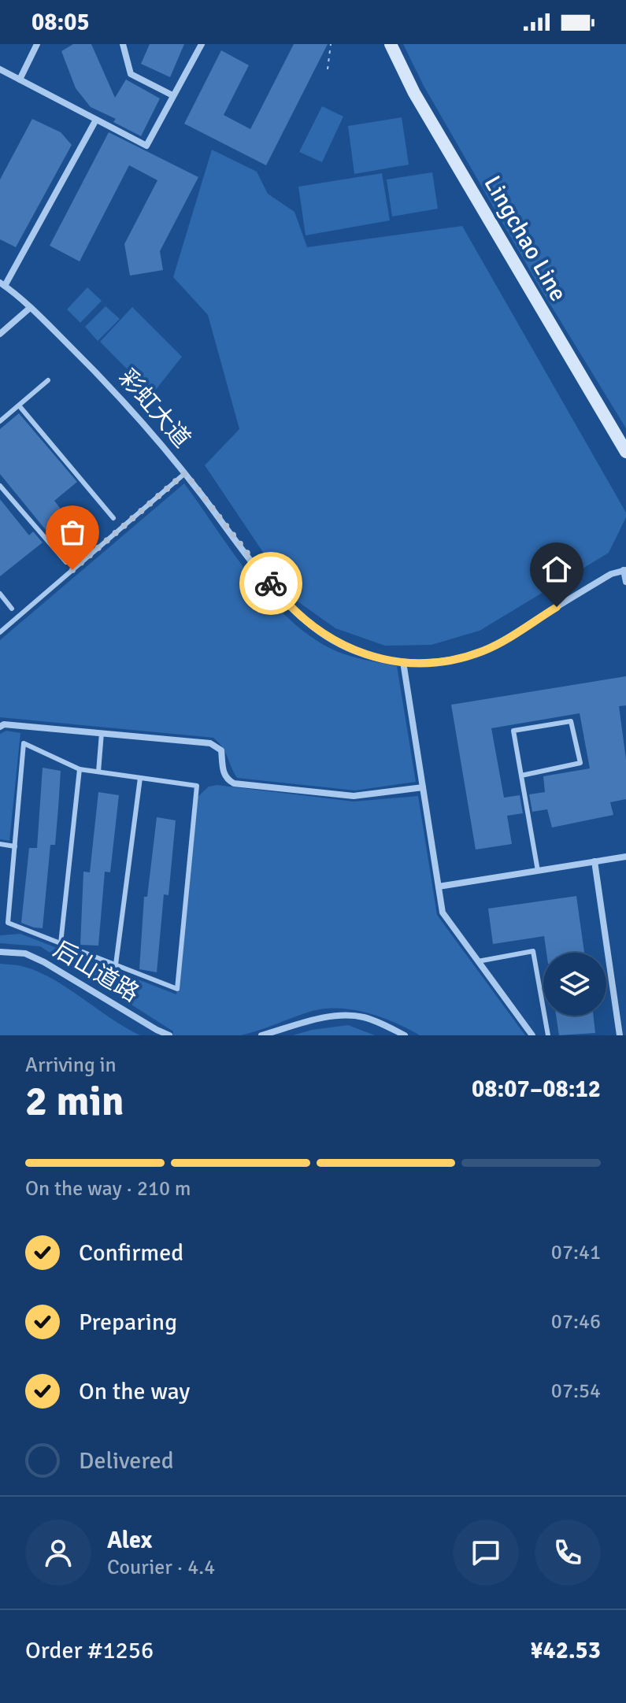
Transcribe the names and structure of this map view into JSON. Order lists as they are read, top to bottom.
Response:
{
  "streets": {
    "main road": ["Lingchao Line"],
    "street": ["彩虹大道", "后山道路"]
  },
  "page": {
    "status": "08:05",
    "heading": ["2 min", "Arriving in", "08:07–08:12"],
    "panel": [
      "Alex",
      "Courier · 4.4",
      "Order #1256",
      "¥42.53"
    ],
    "bar": "On the way · 210 m",
    "list": [
      ["Confirmed", "07:41"],
      ["Preparing", "07:46"],
      ["On the way", "07:54"],
      "Delivered"
    ]
  }
}
